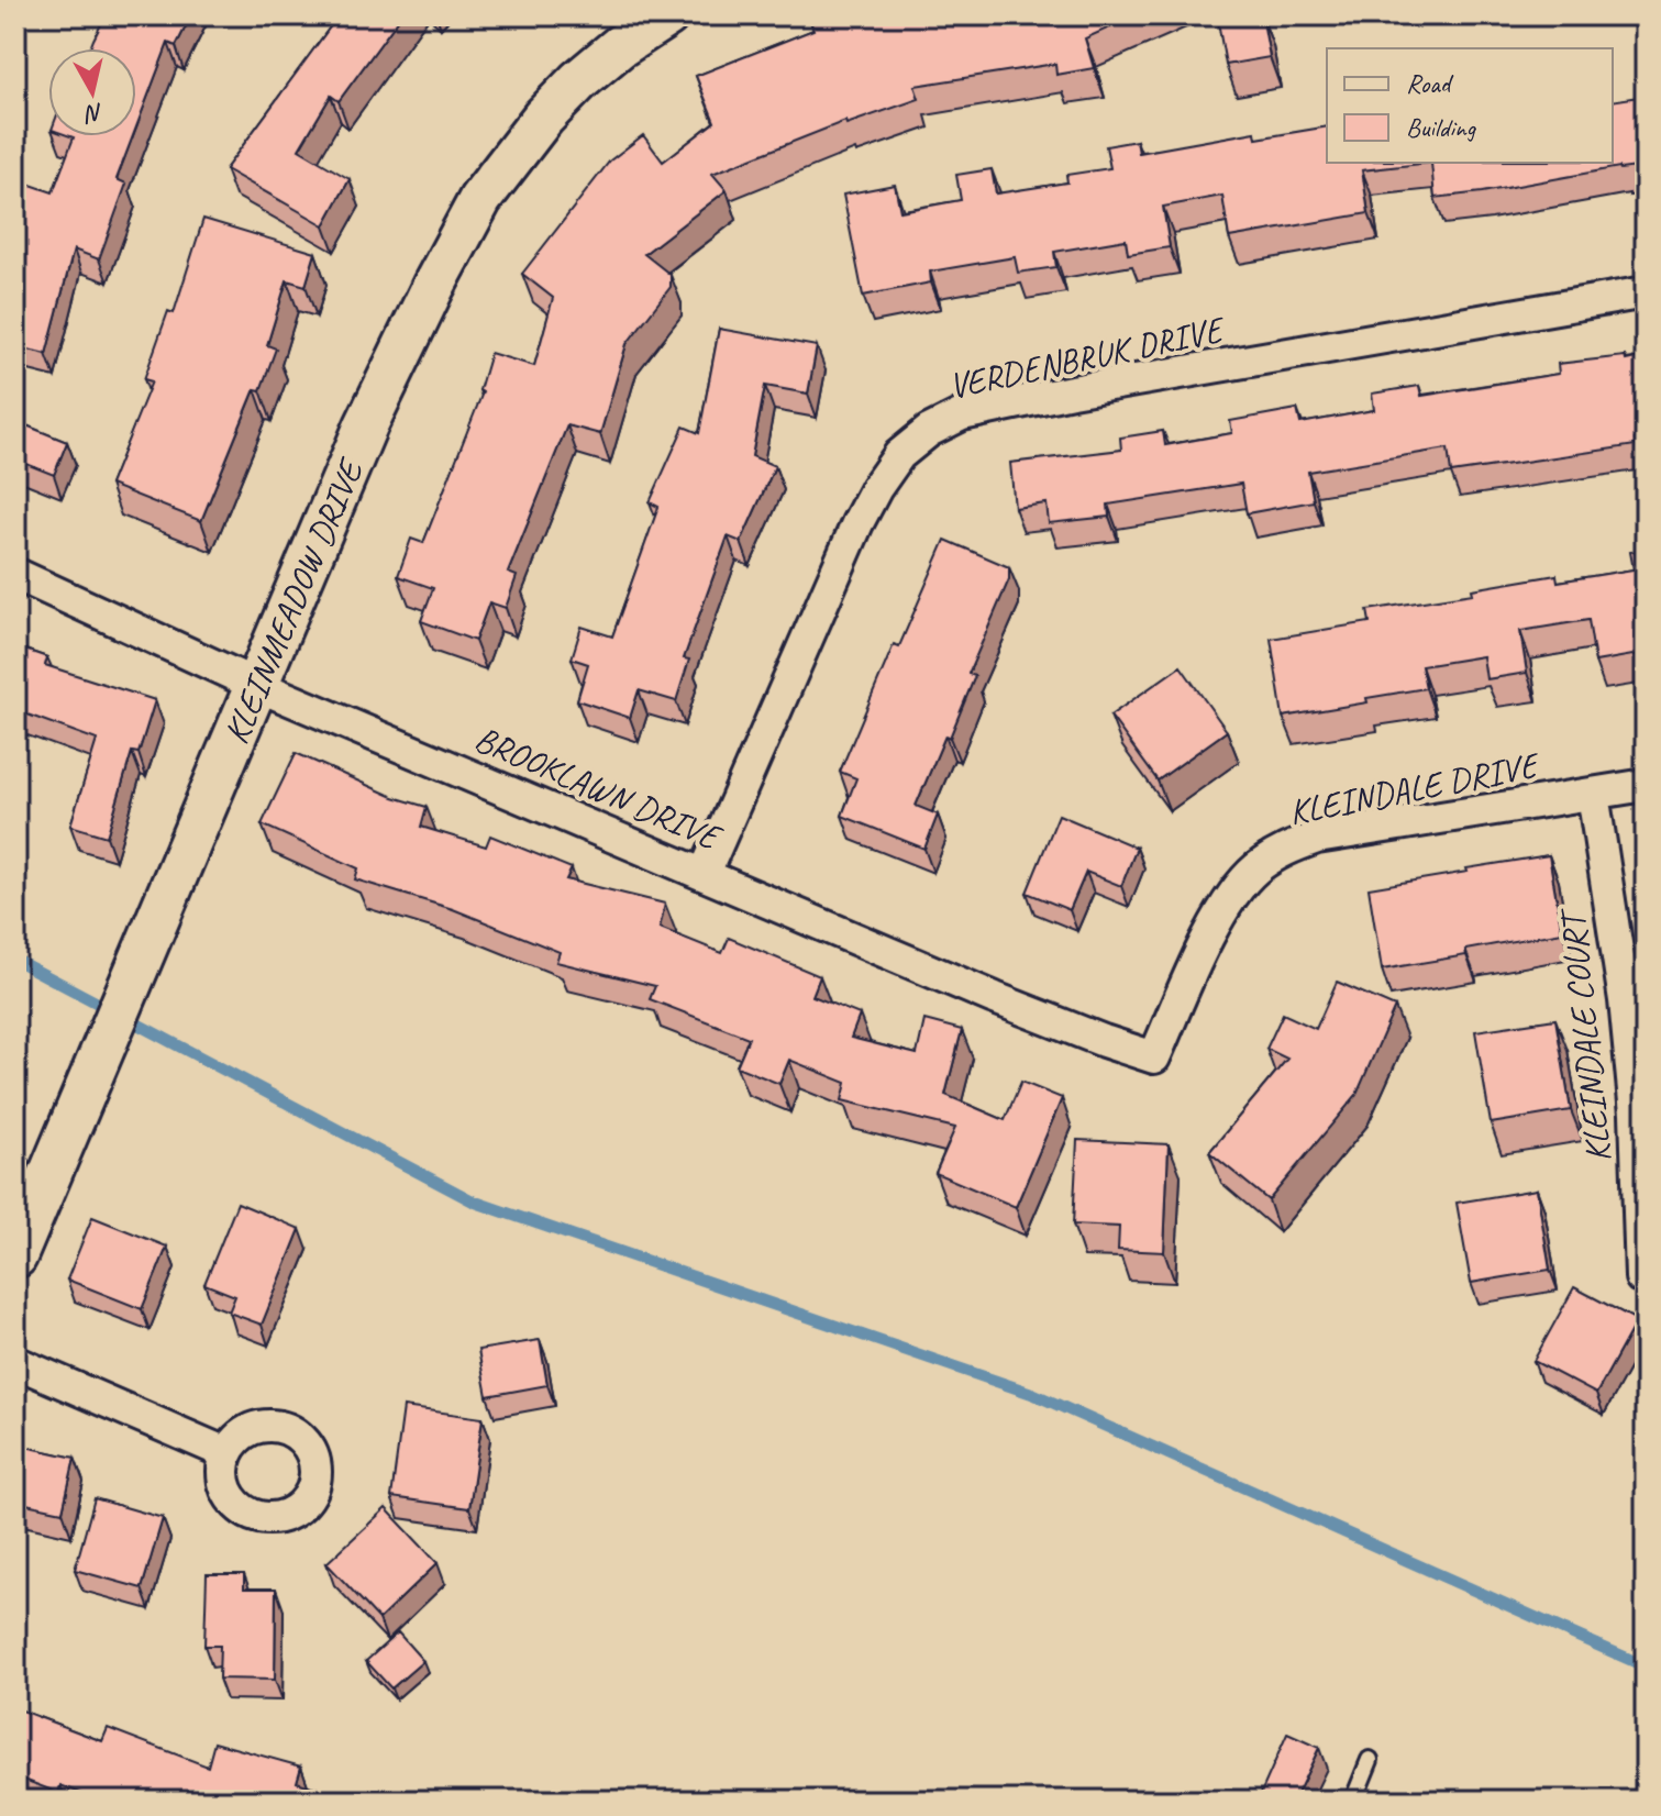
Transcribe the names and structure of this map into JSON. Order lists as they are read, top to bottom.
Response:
{
  "streets": {
    "street": [
      "VERDENBRUK DRIVE",
      "KLEINMEADOW DRIVE",
      "BROOKLAWN DRIVE",
      "KLEINDALE DRIVE",
      "KLEINDALE COURT"
    ]
  },
  "crossings": [
    ["VERDENBRUK DRIVE", "BROOKLAWN DRIVE"],
    ["KLEINMEADOW DRIVE", "BROOKLAWN DRIVE"],
    ["BROOKLAWN DRIVE", "KLEINDALE DRIVE"],
    ["KLEINDALE DRIVE", "KLEINDALE COURT"]
  ],
  "legend": ["Road", "Building"],
  "north": "bottom"
}
